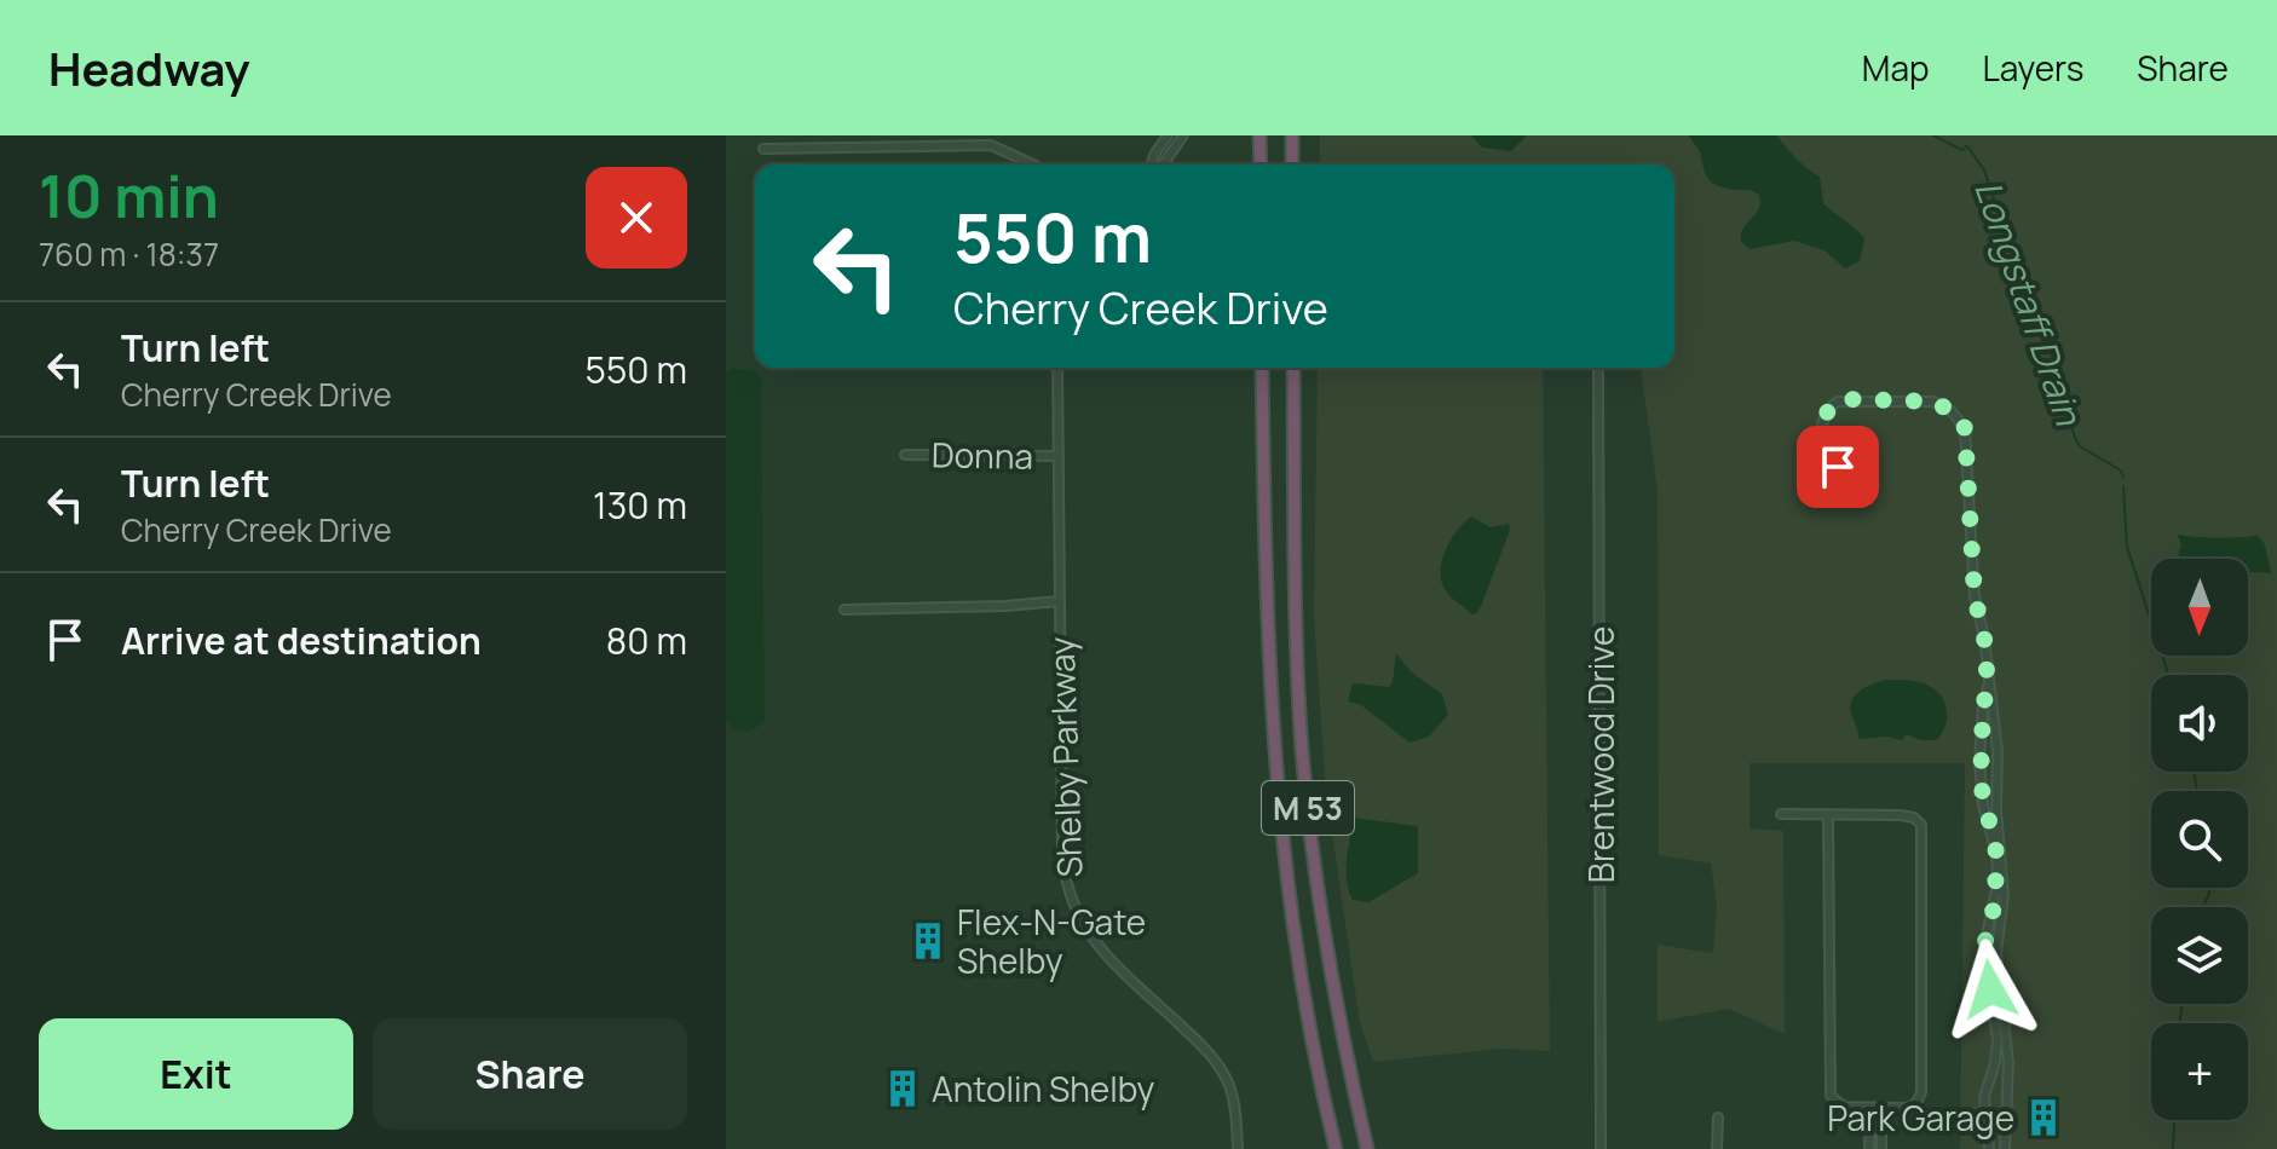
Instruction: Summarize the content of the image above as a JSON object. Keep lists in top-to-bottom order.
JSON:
{
  "streets": {
    "highway": ["M 53"],
    "street": ["Donna", "Brentwood Drive", "Shelby Parkway"]
  },
  "crossings": [
    ["Donna", "Shelby Parkway"]
  ],
  "water": ["Longstaff Drain"],
  "places": {
    "building": ["Flex-N-Gate Shelby", "Antolin Shelby", "Park Garage"]
  },
  "north": "bottom",
  "page": {
    "header": "Headway",
    "nav": ["Map", "Layers", "Share"],
    "heading": ["10 min", "760 m · 18:37"],
    "turn": ["550 m", "Cherry Creek Drive"],
    "list": [
      {
        "name": "Turn left",
        "note": "Cherry Creek Drive",
        "value": "550 m"
      },
      {
        "name": "Turn left",
        "note": "Cherry Creek Drive",
        "value": "130 m"
      },
      {
        "name": "Arrive at destination",
        "value": "80 m"
      }
    ],
    "map_buttons": "+",
    "buttons": ["Exit", "Share"]
  }
}
